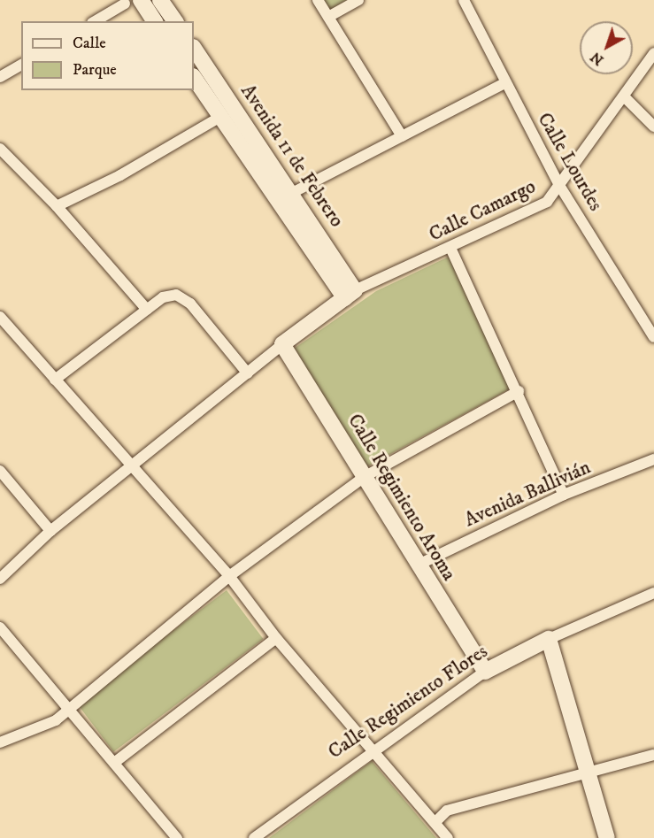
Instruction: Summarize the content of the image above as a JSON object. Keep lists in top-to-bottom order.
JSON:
{
  "streets": {
    "street": [
      "Avenida 11 de Febrero",
      "Calle Lourdes",
      "Calle Camargo",
      "Avenida Ballivián",
      "Calle Regimiento Aroma",
      "Calle Regimiento Flores"
    ]
  },
  "crossings": [
    ["Avenida 11 de Febrero", "Calle Camargo"],
    ["Calle Lourdes", "Calle Camargo"],
    ["Avenida Ballivián", "Calle Regimiento Aroma"],
    ["Calle Regimiento Aroma", "Calle Regimiento Flores"]
  ],
  "legend": ["Calle", "Parque"],
  "north": "bottom left"
}
